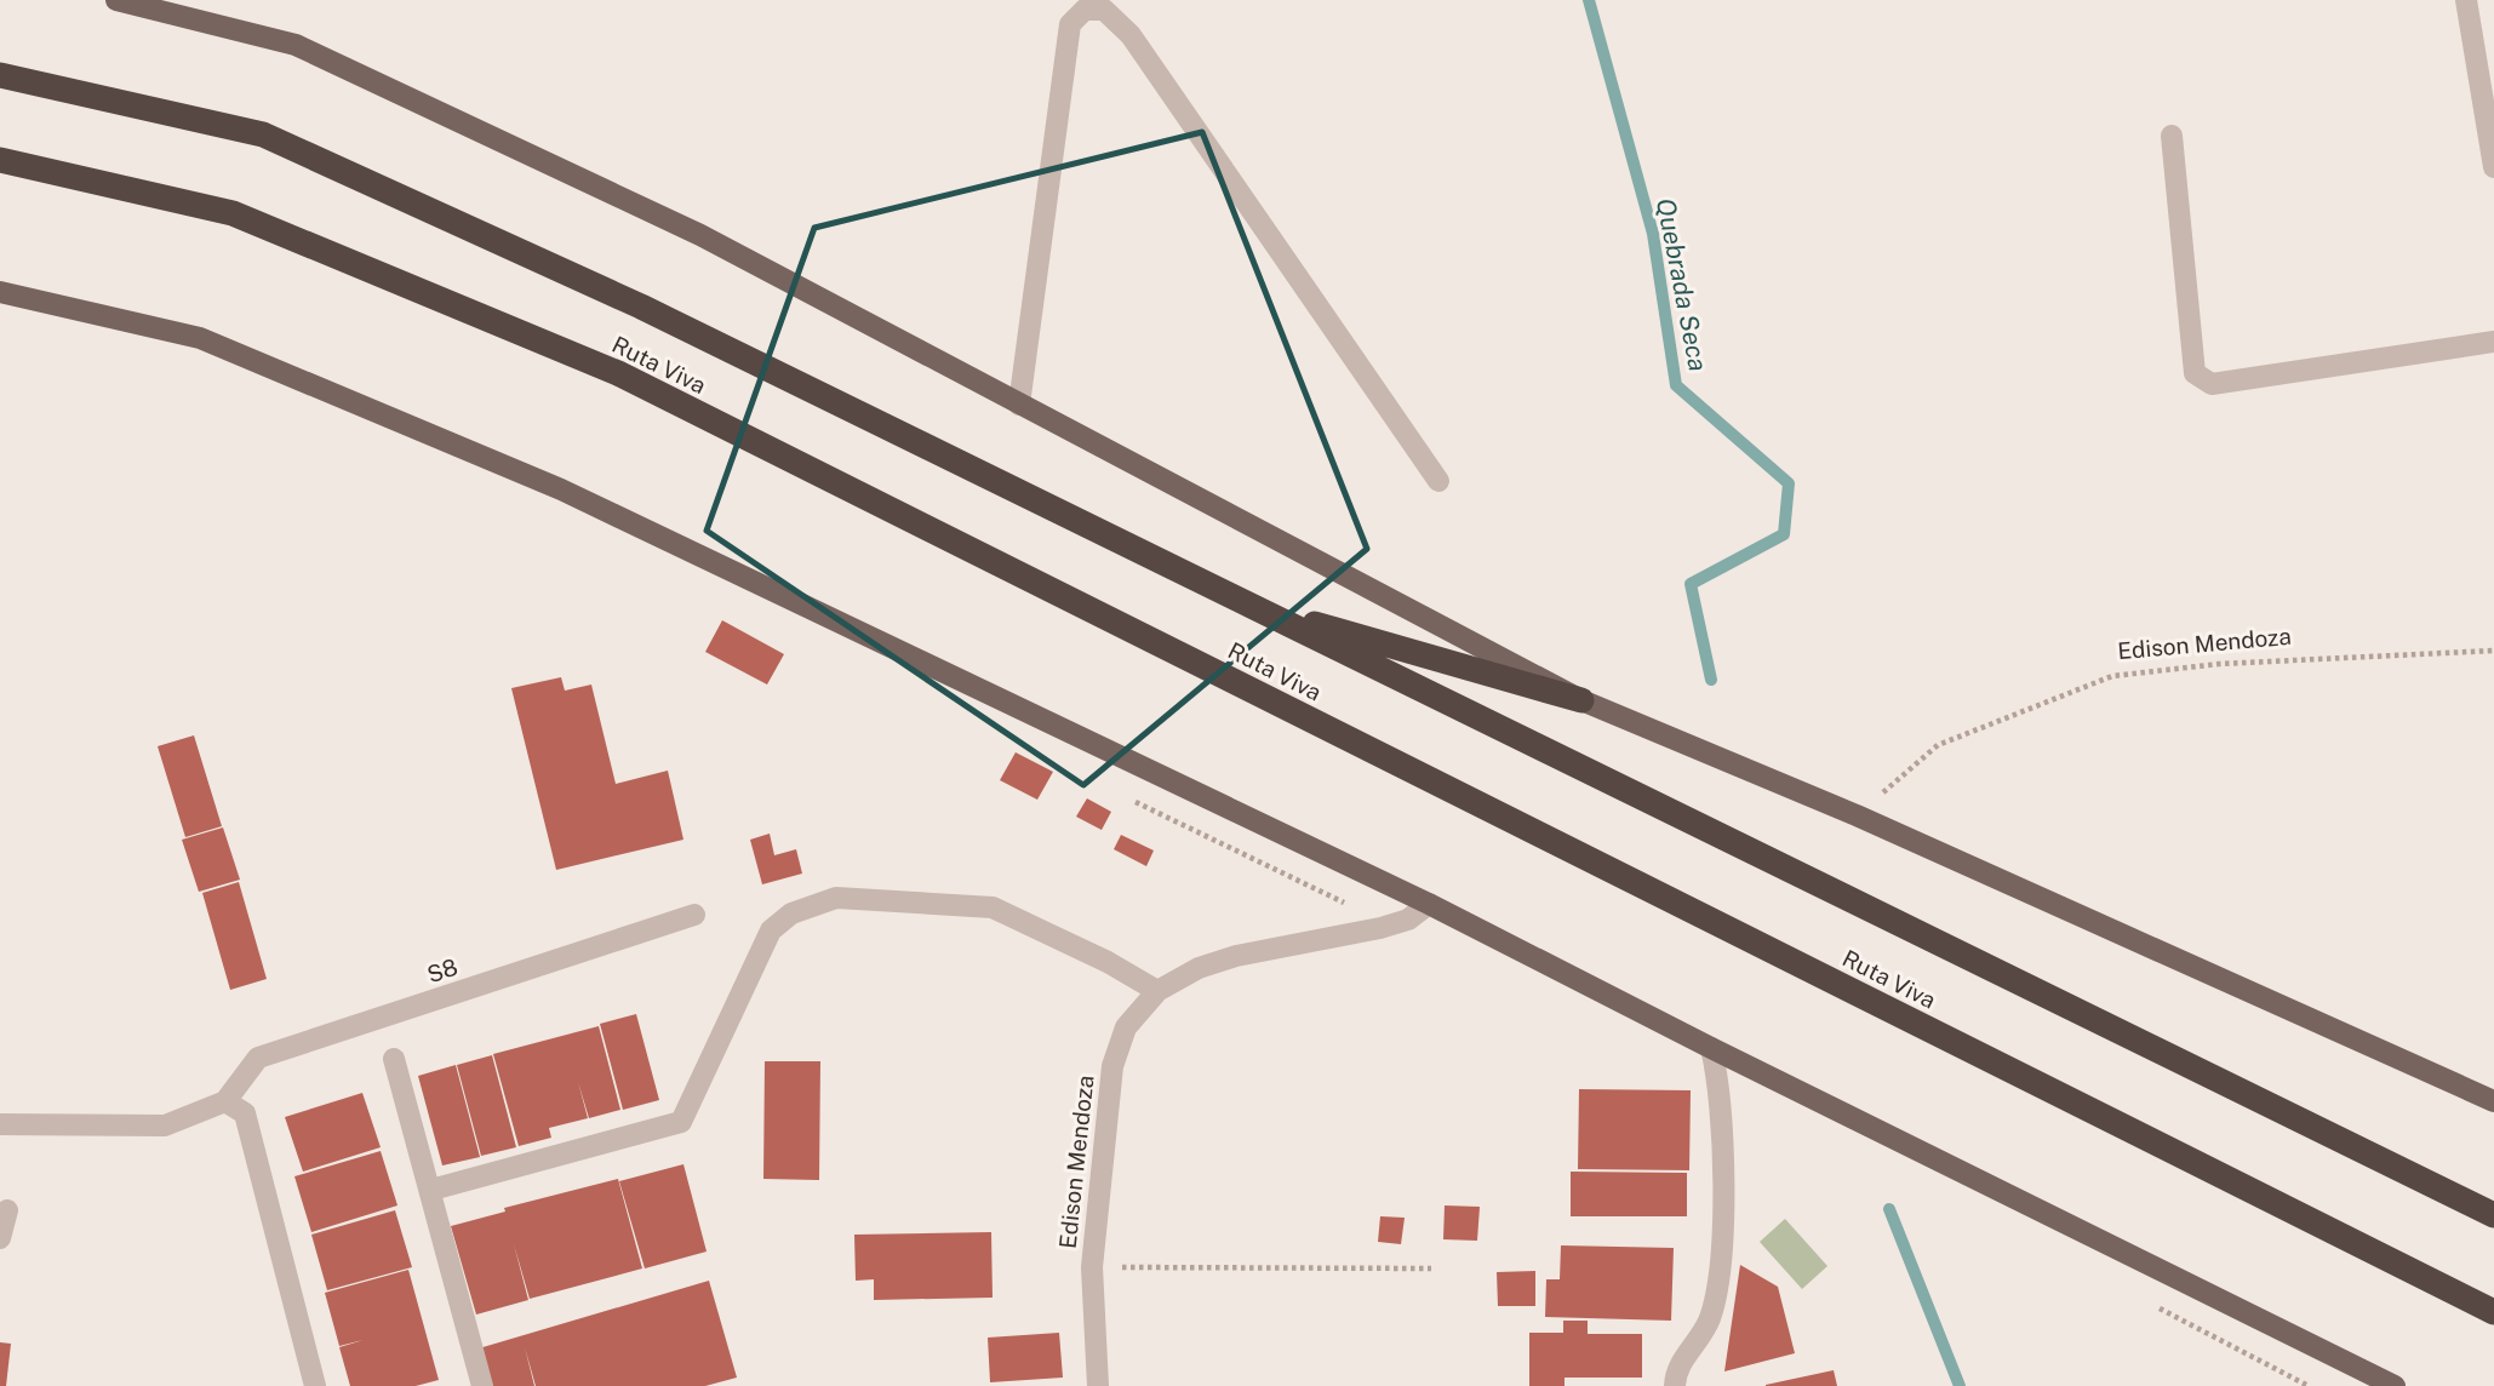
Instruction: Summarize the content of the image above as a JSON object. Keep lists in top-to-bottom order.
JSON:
{
  "streets": {
    "highway": ["Ruta Viva"],
    "street": ["Edison Mendoza", "S8"]
  },
  "water": ["Quebrada Seca"]
}
